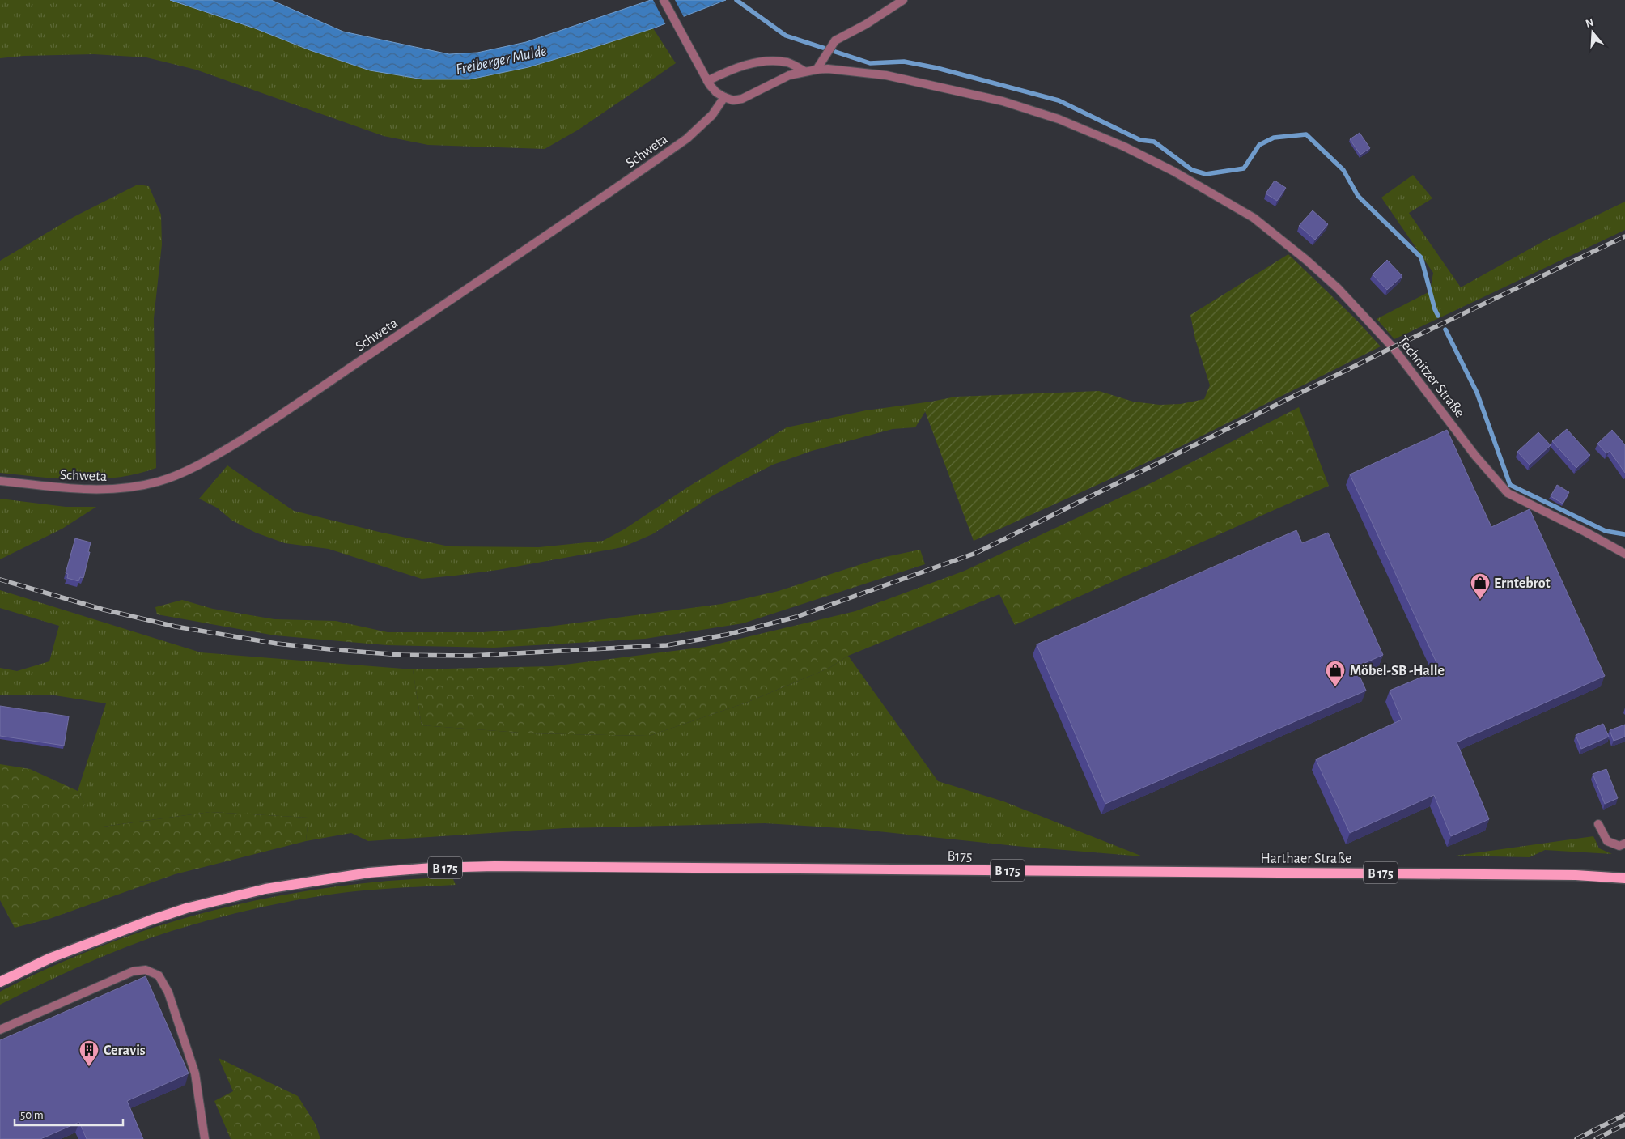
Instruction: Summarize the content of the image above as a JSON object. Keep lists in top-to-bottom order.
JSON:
{
  "streets": {
    "main road": ["B175", "Harthaer Straße", "B 175"],
    "street": ["Schweta", "Technitzer Straße"]
  },
  "crossings": [
    ["Schweta", "Technitzer Straße"],
    ["B175", "Harthaer Straße"]
  ],
  "water": ["Freiberger Mulde"],
  "places": {
    "shop": ["Erntebrot", "Möbel-SB -Halle"],
    "building": ["Ceravis"]
  },
  "scale_bar": "50 m",
  "north": "top"
}
